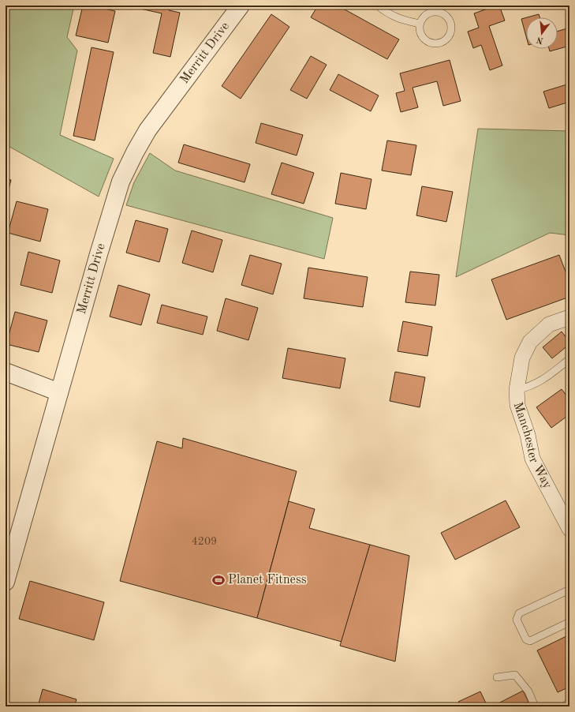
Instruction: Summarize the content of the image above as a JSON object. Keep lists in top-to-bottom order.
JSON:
{
  "streets": {
    "street": ["Merritt Drive", "Manchester Way"]
  },
  "places": {
    "sports": ["Planet Fitness"]
  },
  "house_numbers": ["4209"],
  "north": "bottom"
}
